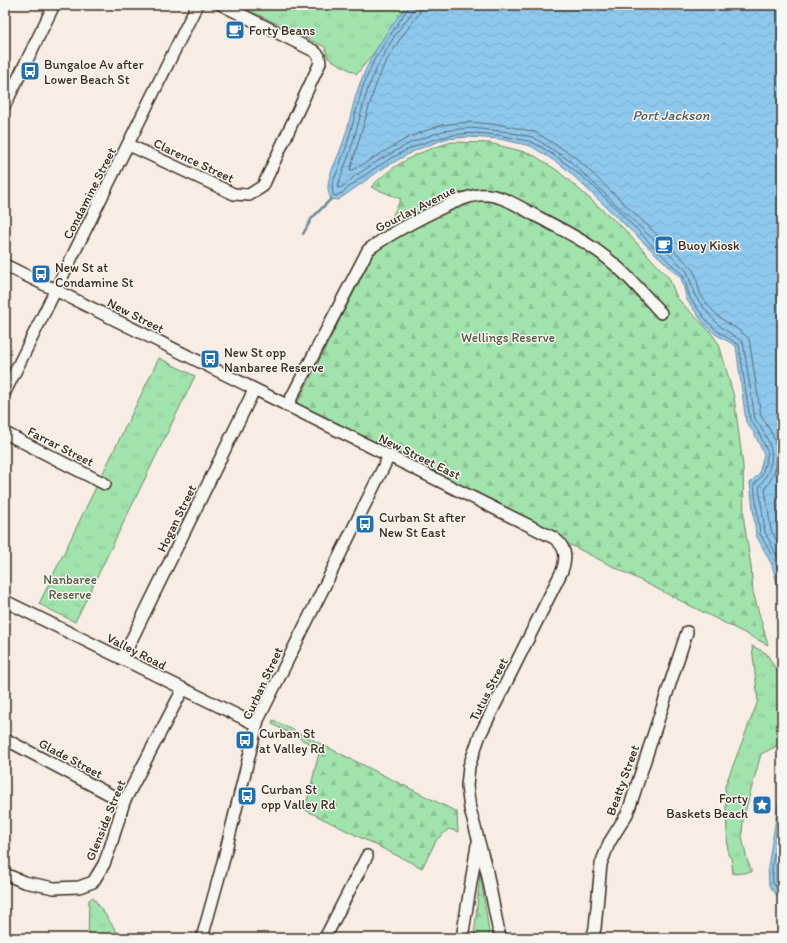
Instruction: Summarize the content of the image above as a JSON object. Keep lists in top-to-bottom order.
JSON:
{
  "streets": {
    "street": [
      "Clarence Street",
      "Condamine Street",
      "Gourlay Avenue",
      "New Street",
      "Farrar Street",
      "New Street East",
      "Hogan Street",
      "Valley Road",
      "Curban Street",
      "Tutus Street",
      "Glade Street",
      "Beatty Street",
      "Glenside Street"
    ]
  },
  "crossings": [
    ["Clarence Street", "Condamine Street"],
    ["Condamine Street", "New Street"],
    ["Gourlay Avenue", "New Street East"],
    ["New Street", "New Street East"],
    ["New Street", "Hogan Street"],
    ["New Street East", "Hogan Street"],
    ["New Street East", "Curban Street"],
    ["New Street East", "Tutus Street"],
    ["Hogan Street", "Valley Road"],
    ["Valley Road", "Curban Street"],
    ["Valley Road", "Glenside Street"],
    ["Glade Street", "Glenside Street"]
  ],
  "water": ["Port Jackson"],
  "parks": ["Wellings Reserve", "Nanbaree Reserve"],
  "places": {
    "cafe": ["Forty Beans", "Buoy Kiosk"],
    "bus stop": [
      "Bungaloe Av after Lower Beach St",
      "New St at Condamine St",
      "New St opp Nanbaree Reserve",
      "Curban St after New St East",
      "Curban St at Valley Rd",
      "Curban St opp Valley Rd"
    ],
    "place": ["Forty Baskets Beach"]
  }
}
